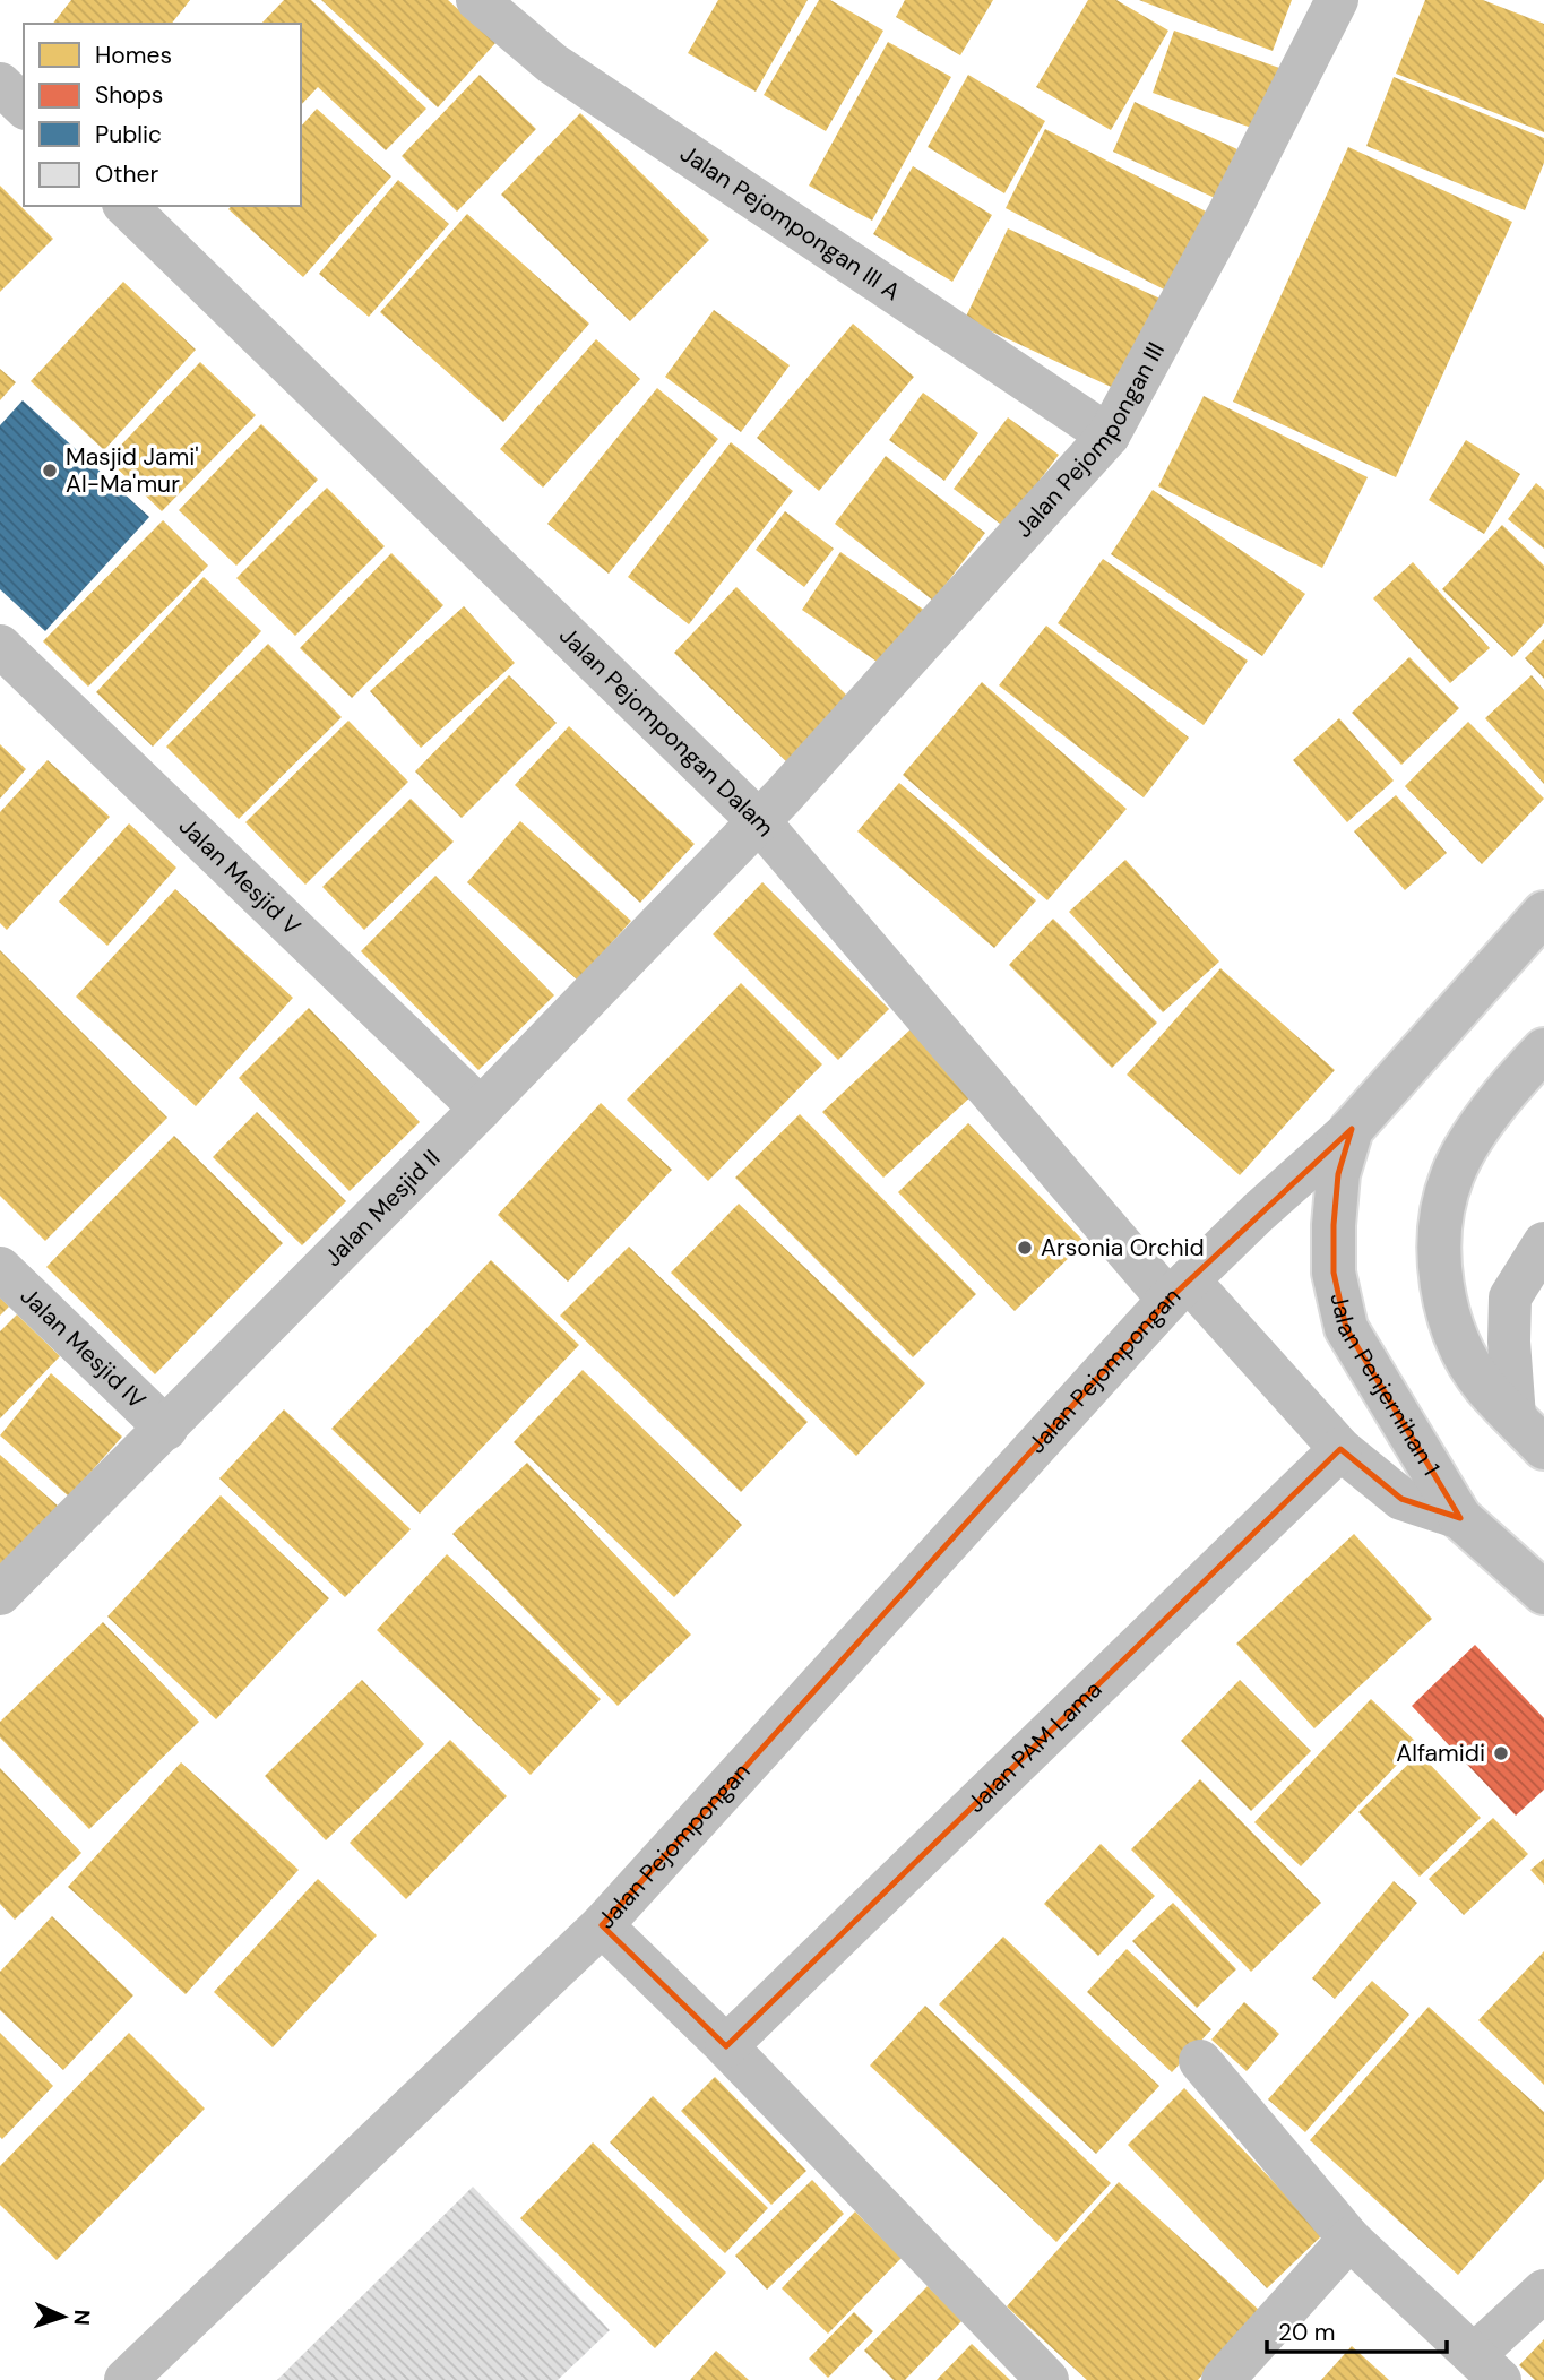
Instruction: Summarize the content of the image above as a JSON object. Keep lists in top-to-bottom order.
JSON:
{
  "streets": {
    "street": [
      "Jalan Pejompongan III A",
      "Jalan Pejompongan III",
      "Jalan Pejompongan Dalam",
      "Jalan Mesjid V",
      "Jalan Mesjid II",
      "Jalan Mesjid IV",
      "Jalan Pejompongan",
      "Jalan Penjernihan 1",
      "Jalan PAM Lama"
    ]
  },
  "crossings": [
    ["Jalan Pejompongan III A", "Jalan Pejompongan III"],
    ["Jalan Pejompongan III", "Jalan Pejompongan Dalam"],
    ["Jalan Pejompongan III", "Jalan Mesjid II"],
    ["Jalan Pejompongan Dalam", "Jalan Mesjid II"],
    ["Jalan Pejompongan Dalam", "Jalan Pejompongan"],
    ["Jalan Mesjid V", "Jalan Mesjid II"],
    ["Jalan Mesjid II", "Jalan Mesjid IV"],
    ["Jalan Pejompongan", "Jalan Penjernihan 1"],
    ["Jalan Pejompongan", "Jalan PAM Lama"]
  ],
  "places": ["Masjid Jami' Al-Ma'mur", "Arsonia Orchid", "Alfamidi"],
  "legend": [
    "Homes",
    "Shops",
    "Public",
    "Other"
  ],
  "scale_bar": "20 m",
  "north": "right"
}
